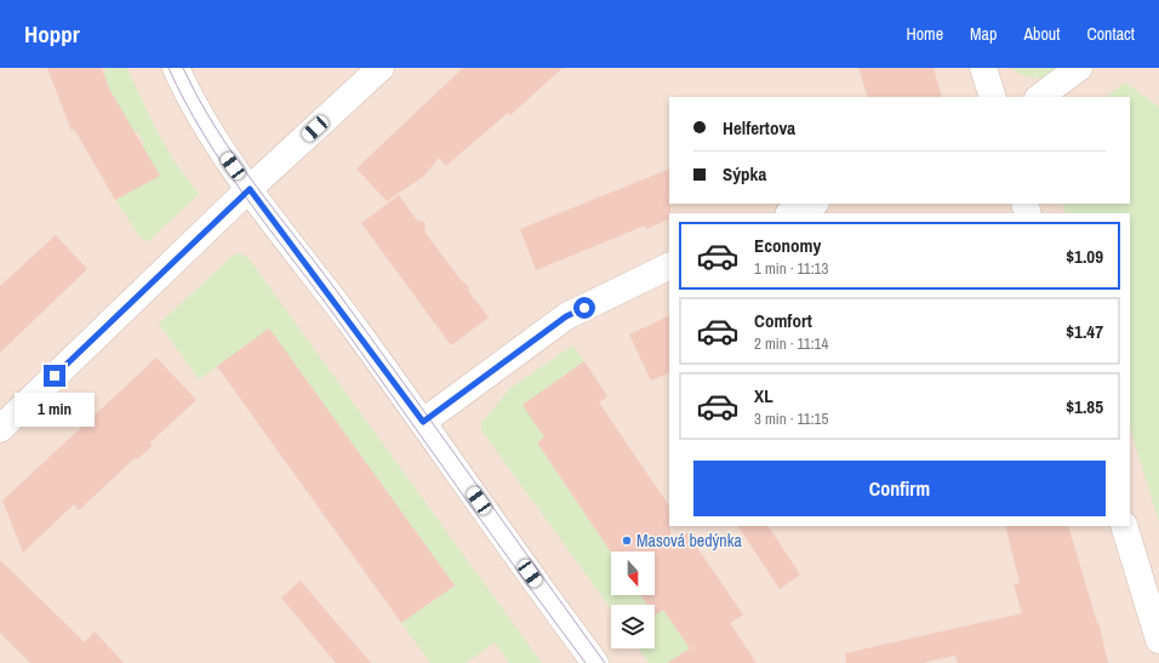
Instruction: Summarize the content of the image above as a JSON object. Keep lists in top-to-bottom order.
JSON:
{
  "places": ["Masová bedýnka"],
  "north": "bottom",
  "page": {
    "header": "Hoppr",
    "nav": [
      "Home",
      "Map",
      "About",
      "Contact"
    ],
    "banner": ["Helfertova", "Sýpka"],
    "list": [
      {
        "name": "Economy",
        "note": "1 min · 11:13",
        "value": "$1.09"
      },
      {
        "name": "Comfort",
        "note": "2 min · 11:14",
        "value": "$1.47"
      },
      {
        "name": "XL",
        "note": "3 min · 11:15",
        "value": "$1.85"
      }
    ],
    "bubble": "1 min",
    "buttons": "Confirm"
  }
}
